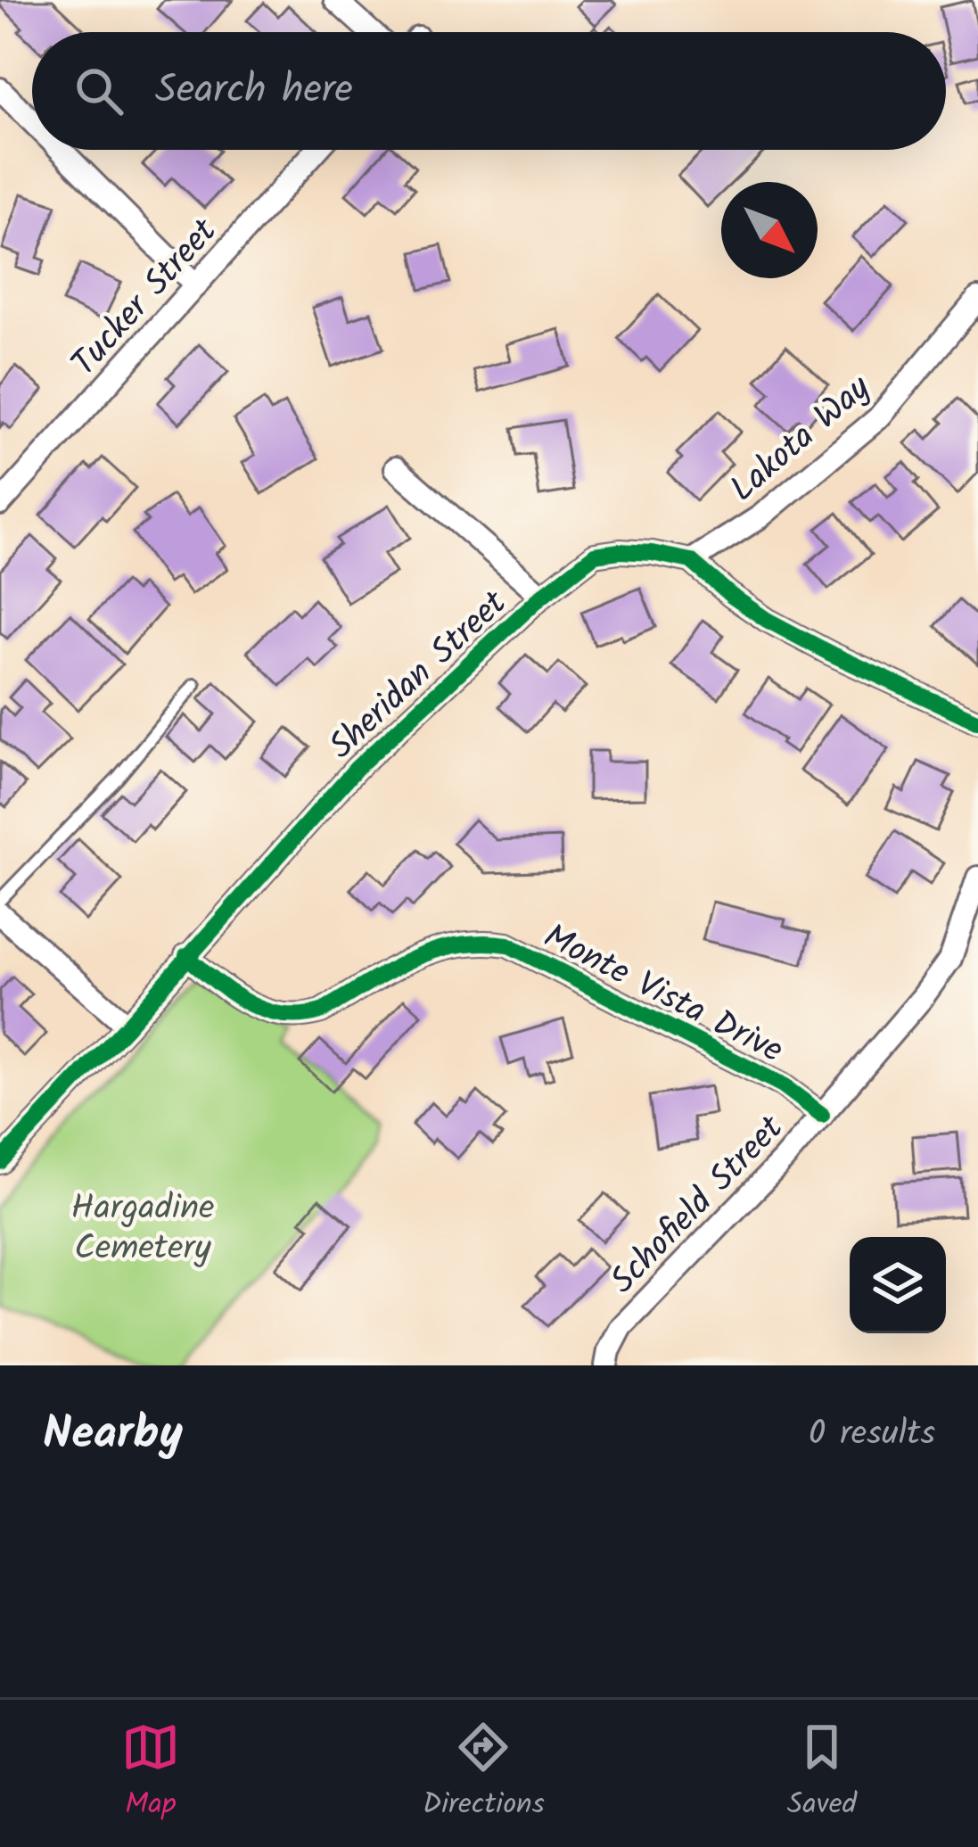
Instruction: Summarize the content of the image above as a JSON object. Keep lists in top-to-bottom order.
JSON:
{
  "streets": {
    "street": [
      "Tucker Street",
      "Lakota Way",
      "Sheridan Street",
      "Monte Vista Drive",
      "Schofield Street"
    ]
  },
  "crossings": [
    ["Lakota Way", "Sheridan Street"],
    ["Sheridan Street", "Monte Vista Drive"],
    ["Monte Vista Drive", "Schofield Street"]
  ],
  "parks": ["Hargadine Cemetery"],
  "north": "bottom right",
  "page": {
    "search": "Search here",
    "heading": ["Nearby", "0 results"],
    "nav": ["Map", "Directions", "Saved"]
  }
}
